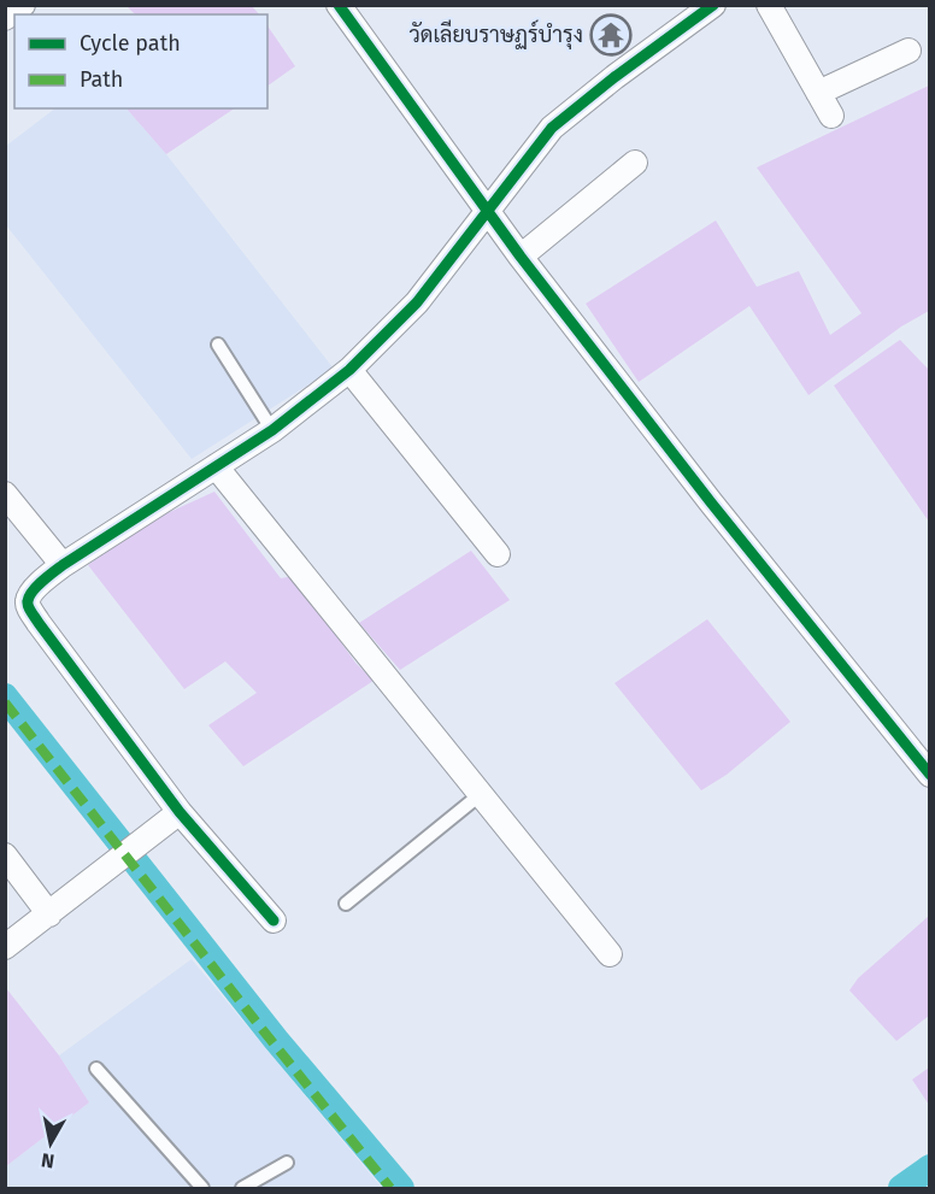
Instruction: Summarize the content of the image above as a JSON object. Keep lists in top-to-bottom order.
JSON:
{
  "places": {
    "temple": ["วัดเลียบราษฏร์บำรุง"]
  },
  "legend": ["Cycle path", "Path"],
  "north": "bottom"
}
